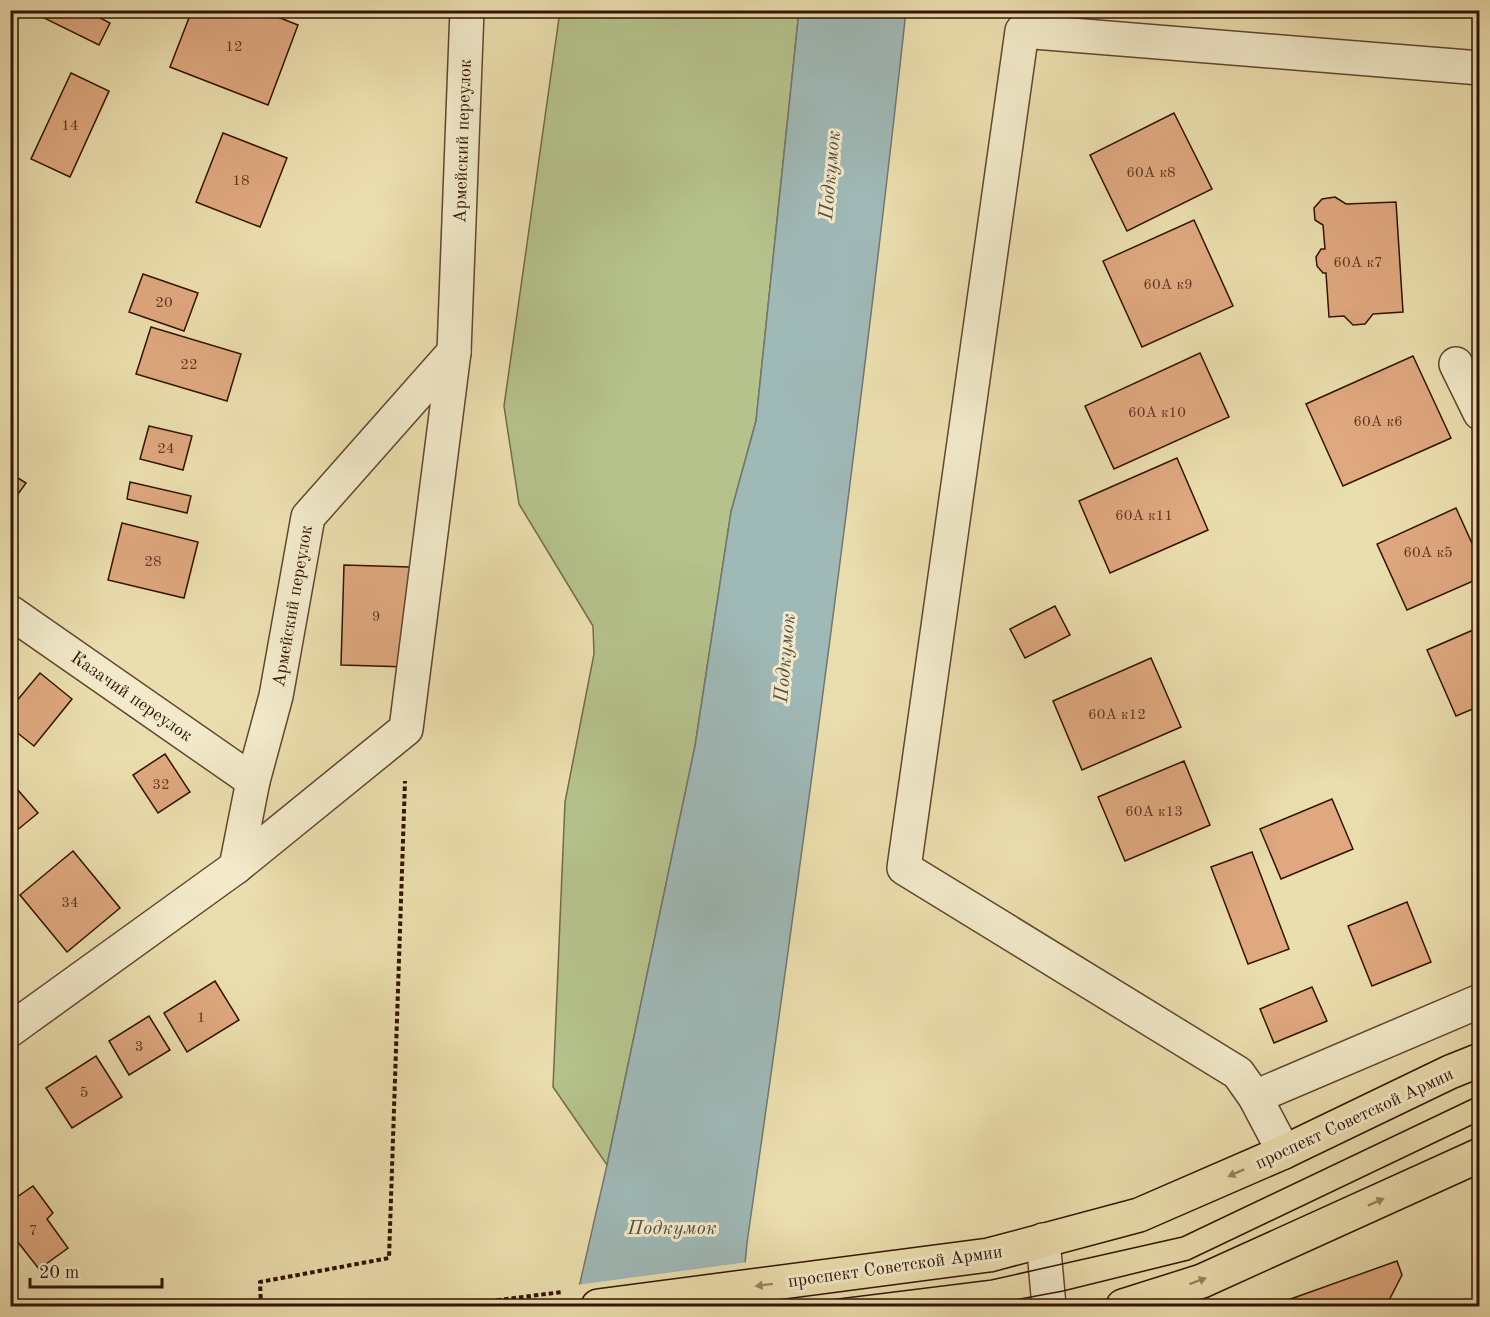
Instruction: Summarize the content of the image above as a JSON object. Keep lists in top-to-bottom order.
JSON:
{
  "streets": {
    "main road": ["проспект Советской Армии"],
    "street": ["Армейский переулок", "Казачий переулок"]
  },
  "crossings": [
    ["Армейский переулок", "Казачий переулок"]
  ],
  "one_way": ["проспект Советской Армии"],
  "water": ["Подкумок"],
  "house_numbers": [
    "12",
    "14",
    "60А к8",
    "18",
    "60А к7",
    "60А к9",
    "20",
    "22",
    "60А к10",
    "60А к6",
    "24",
    "60А к11",
    "60А к5",
    "28",
    "9",
    "60А к12",
    "32",
    "60А к13",
    "34",
    "1",
    "3",
    "5",
    "7"
  ],
  "scale_bar": "20 m"
}
